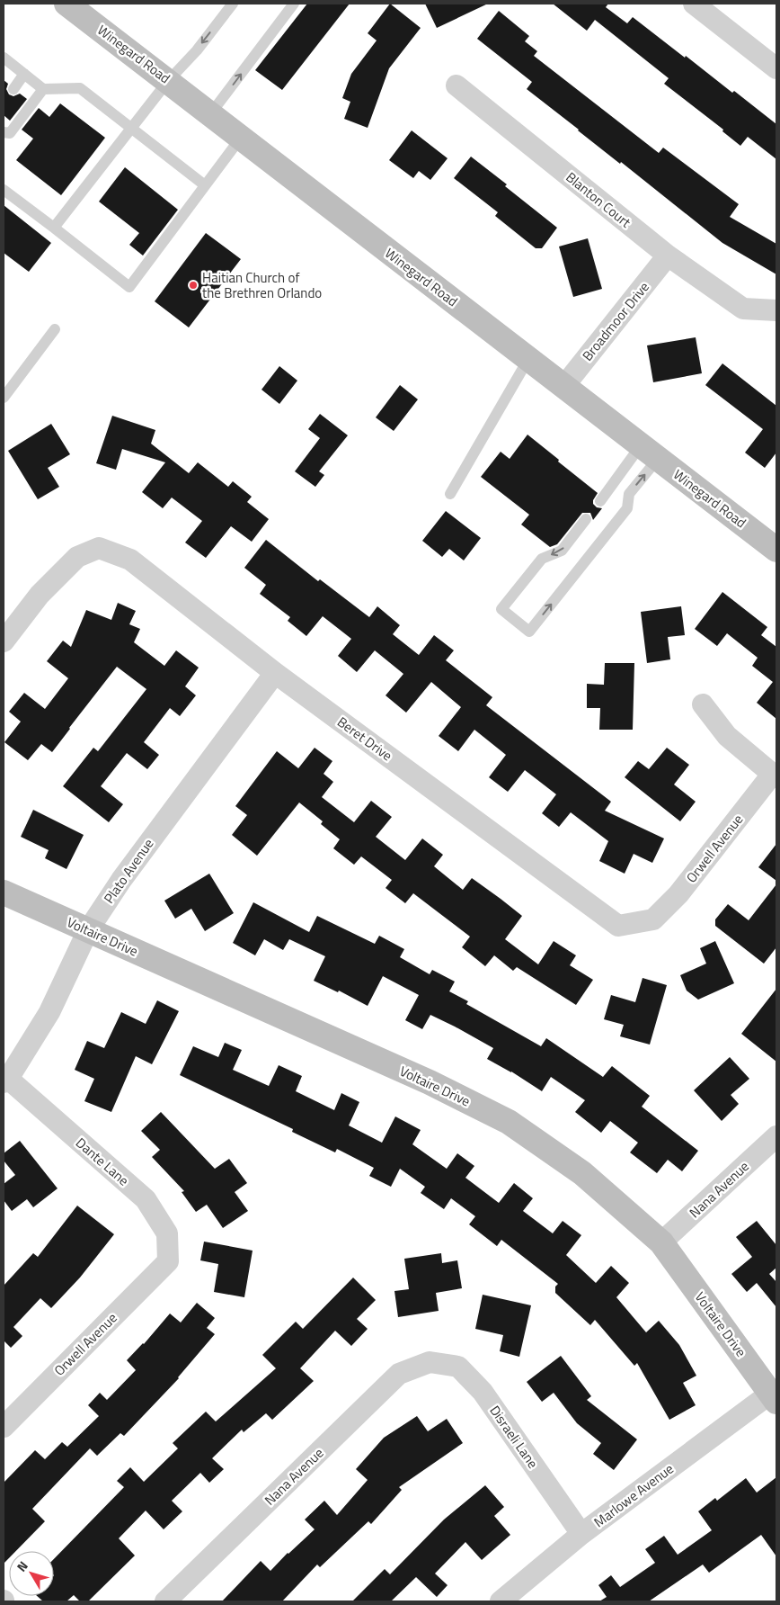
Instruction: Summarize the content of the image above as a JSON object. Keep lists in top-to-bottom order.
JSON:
{
  "streets": {
    "street": [
      "Winegard Road",
      "Blanton Court",
      "Broadmoor Drive",
      "Beret Drive",
      "Orwell Avenue",
      "Plato Avenue",
      "Voltaire Drive",
      "Dante Lane",
      "Nana Avenue",
      "Disraeli Lane",
      "Marlowe Avenue"
    ]
  },
  "crossings": [
    ["Winegard Road", "Broadmoor Drive"],
    ["Blanton Court", "Broadmoor Drive"],
    ["Beret Drive", "Orwell Avenue"],
    ["Beret Drive", "Plato Avenue"],
    ["Orwell Avenue", "Dante Lane"],
    ["Plato Avenue", "Voltaire Drive"],
    ["Plato Avenue", "Dante Lane"],
    ["Voltaire Drive", "Nana Avenue"],
    ["Voltaire Drive", "Marlowe Avenue"],
    ["Nana Avenue", "Disraeli Lane"],
    ["Disraeli Lane", "Marlowe Avenue"]
  ],
  "places": ["Haitian Church of the Brethren Orlando"],
  "north": "top left"
}
